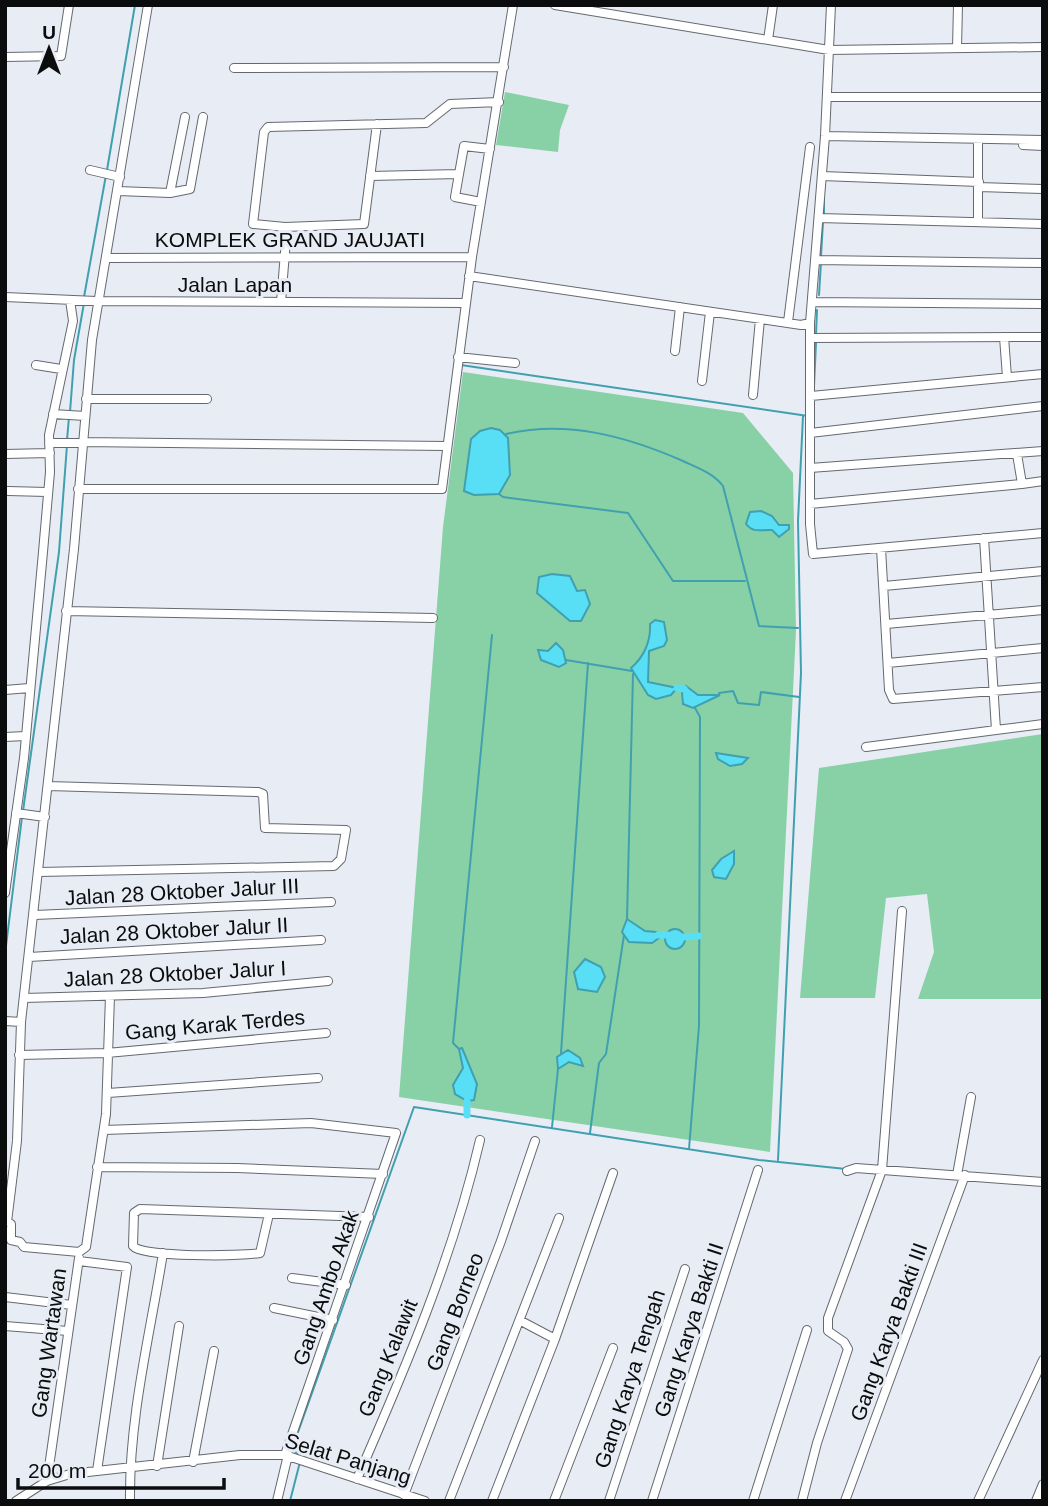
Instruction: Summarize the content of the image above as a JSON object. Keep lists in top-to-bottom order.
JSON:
{
  "streets": {
    "street": [
      "KOMPLEK GRAND JAUJATI",
      "Jalan Lapan",
      "Jalan 28 Oktober Jalur III",
      "Jalan 28 Oktober Jalur II",
      "Jalan 28 Oktober Jalur I",
      "Gang Karak Terdes",
      "Gang Ambo Akak",
      "Gang Borneo",
      "Gang Karya Bakti II",
      "Gang Karya Bakti III",
      "Gang Wartawan",
      "Gang Kalawit",
      "Gang Karya Tengah",
      "Selat Panjang"
    ]
  },
  "crossings": [
    ["Jalan 28 Oktober Jalur I", "Gang Wartawan"],
    ["Gang Karak Terdes", "Gang Wartawan"],
    ["Gang Ambo Akak", "Gang Wartawan"],
    ["Gang Ambo Akak", "Selat Panjang"],
    ["Gang Borneo", "Selat Panjang"],
    ["Gang Wartawan", "Selat Panjang"],
    ["Gang Kalawit", "Selat Panjang"]
  ],
  "scale_bar": "200 m",
  "north": "top"
}
